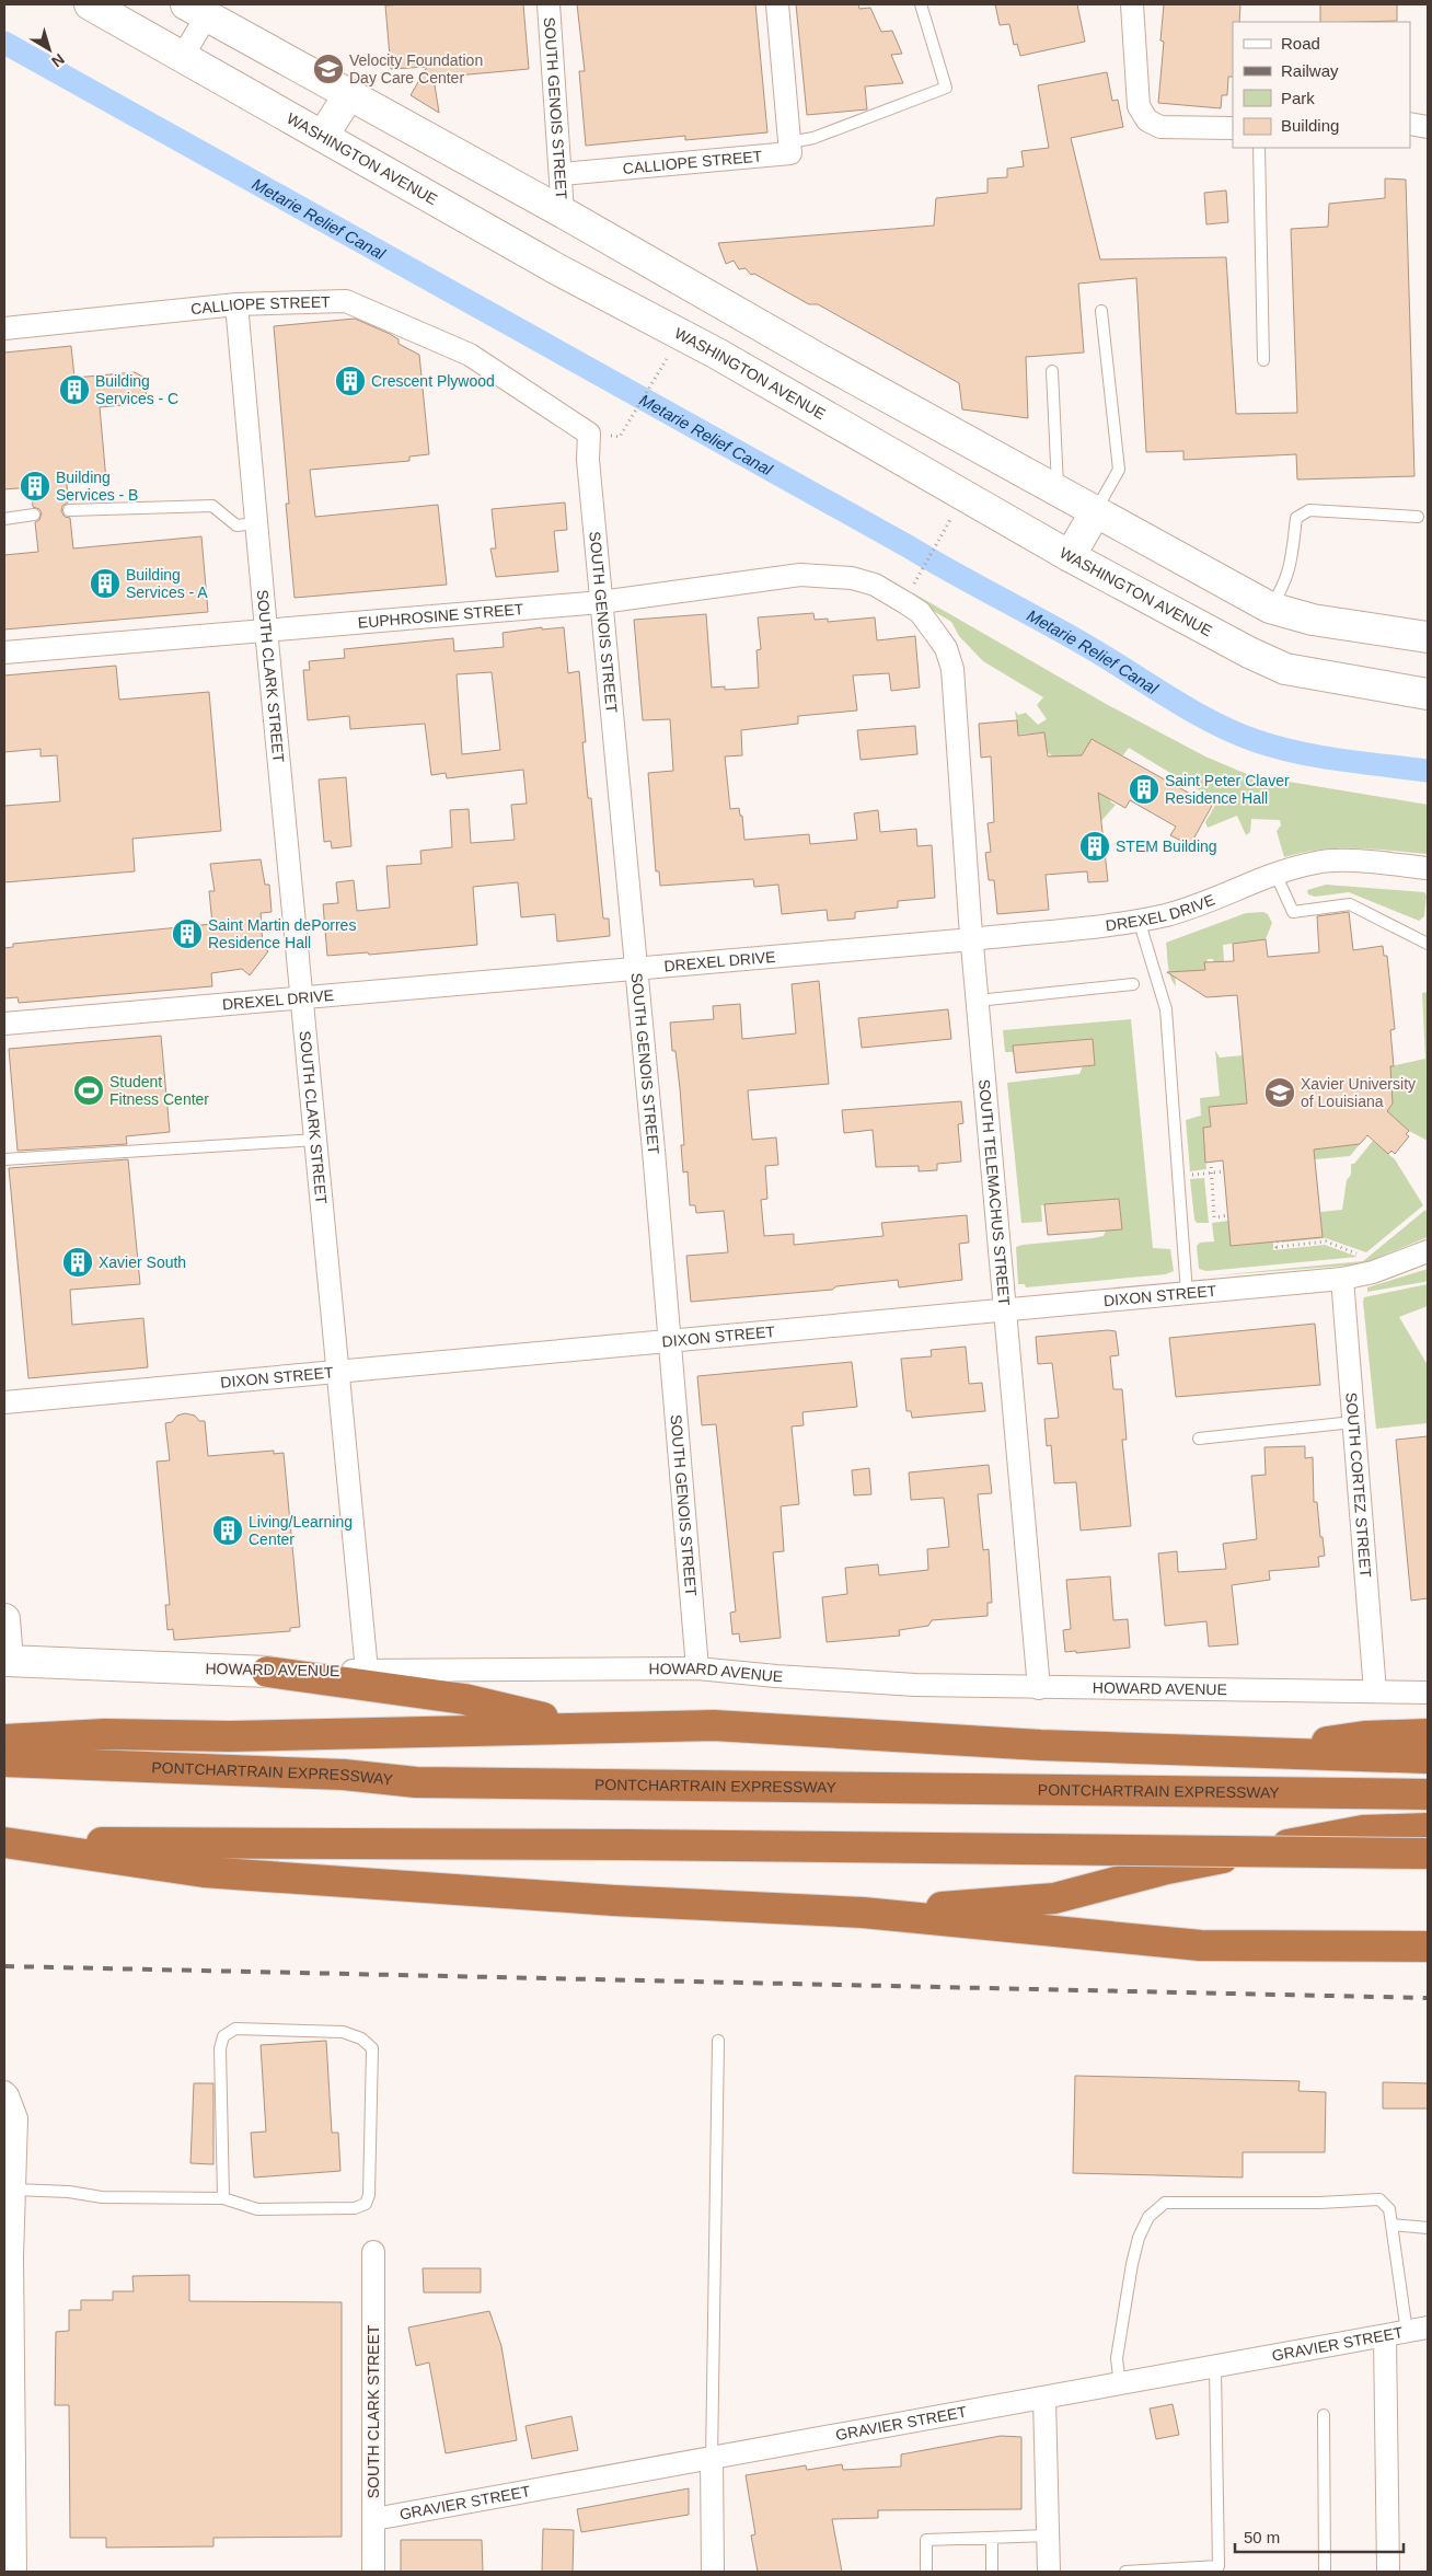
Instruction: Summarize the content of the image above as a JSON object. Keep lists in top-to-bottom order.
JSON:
{
  "streets": {
    "highway": ["PONTCHARTRAIN EXPRESSWAY"],
    "street": [
      "SOUTH GENOIS STREET",
      "WASHINGTON AVENUE",
      "CALLIOPE STREET",
      "EUPHROSINE STREET",
      "SOUTH CLARK STREET",
      "DREXEL DRIVE",
      "SOUTH TELEMACHUS STREET",
      "DIXON STREET",
      "SOUTH CORTEZ STREET",
      "HOWARD AVENUE",
      "GRAVIER STREET"
    ]
  },
  "crossings": [
    ["SOUTH GENOIS STREET", "CALLIOPE STREET"],
    ["SOUTH GENOIS STREET", "EUPHROSINE STREET"],
    ["SOUTH GENOIS STREET", "DREXEL DRIVE"],
    ["SOUTH GENOIS STREET", "DIXON STREET"],
    ["SOUTH GENOIS STREET", "HOWARD AVENUE"],
    ["CALLIOPE STREET", "SOUTH CLARK STREET"],
    ["EUPHROSINE STREET", "SOUTH CLARK STREET"],
    ["EUPHROSINE STREET", "SOUTH TELEMACHUS STREET"],
    ["SOUTH CLARK STREET", "DREXEL DRIVE"],
    ["SOUTH CLARK STREET", "DIXON STREET"],
    ["SOUTH CLARK STREET", "HOWARD AVENUE"],
    ["SOUTH CLARK STREET", "GRAVIER STREET"],
    ["DREXEL DRIVE", "SOUTH TELEMACHUS STREET"],
    ["SOUTH TELEMACHUS STREET", "DIXON STREET"],
    ["SOUTH TELEMACHUS STREET", "HOWARD AVENUE"],
    ["DIXON STREET", "SOUTH CORTEZ STREET"],
    ["SOUTH CORTEZ STREET", "HOWARD AVENUE"]
  ],
  "water": ["Metarie Relief Canal"],
  "places": {
    "school or university": ["Velocity Foundation Day Care Center", "Xavier University of Louisiana"],
    "building": [
      "Crescent Plywood",
      "Building Services - C",
      "Building Services - B",
      "Building Services - A",
      "Saint Peter Claver Residence Hall",
      "STEM Building",
      "Saint Martin dePorres Residence Hall",
      "Xavier South",
      "Living/Learning Center"
    ],
    "sports": ["Student Fitness Center"]
  },
  "legend": [
    "Road",
    "Railway",
    "Park",
    "Building"
  ],
  "scale_bar": "50 m",
  "north": "bottom right"
}
